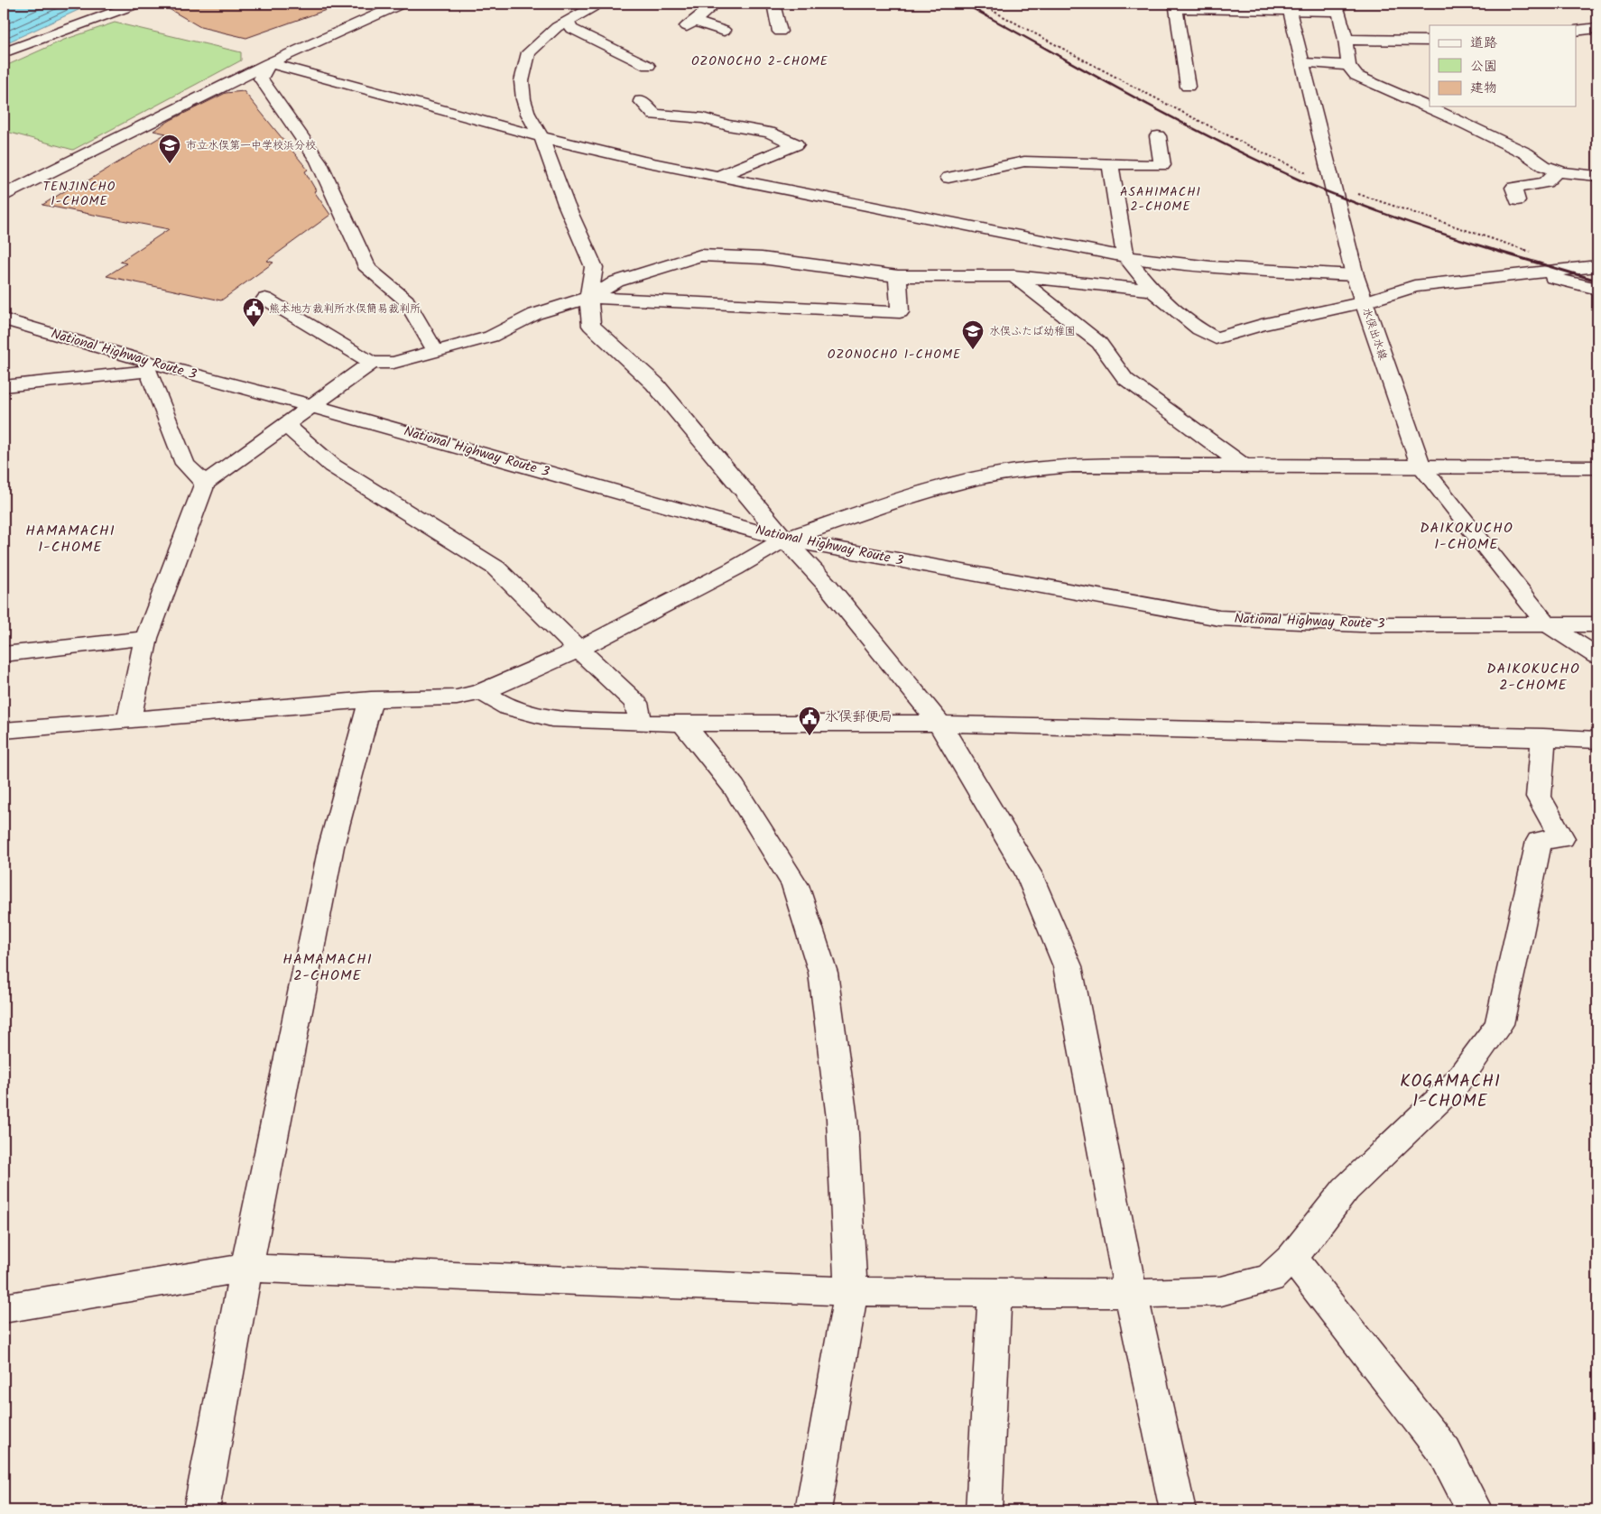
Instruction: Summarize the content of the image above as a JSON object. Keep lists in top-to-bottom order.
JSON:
{
  "streets": {
    "main road": ["水俣出水線", "National Highway Route 3"]
  },
  "crossings": [
    ["水俣出水線", "National Highway Route 3"]
  ],
  "districts": [
    "OZONOCHO 2-CHOME",
    "TENJINCHO 1-CHOME",
    "ASAHIMACHI 2-CHOME",
    "OZONOCHO 1-CHOME",
    "DAIKOKUCHO 1-CHOME",
    "HAMAMACHI 1-CHOME",
    "DAIKOKUCHO 2-CHOME",
    "HAMAMACHI 2-CHOME",
    "KOGAMACHI 1-CHOME"
  ],
  "places": {
    "school or university": ["市立水俣第一中学校浜分校", "水俣ふたば幼稚園"],
    "public building": ["熊本地方裁判所水俣簡易裁判所", "水俣郵便局"]
  },
  "legend": ["道路", "公園", "建物"]
}
